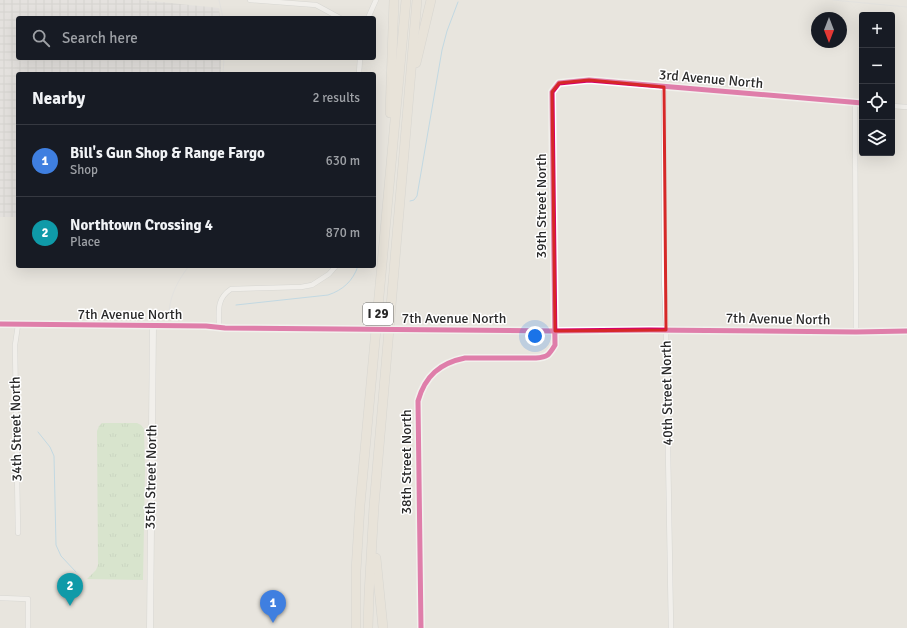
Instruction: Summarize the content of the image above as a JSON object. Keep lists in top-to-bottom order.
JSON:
{
  "streets": {
    "highway": ["I 29"],
    "street": [
      "3rd Avenue North",
      "39th Street North",
      "7th Avenue North",
      "40th Street North",
      "34th Street North",
      "38th Street North",
      "35th Street North"
    ]
  },
  "crossings": [
    ["3rd Avenue North", "39th Street North"],
    ["3rd Avenue North", "40th Street North"],
    ["39th Street North", "7th Avenue North"],
    ["39th Street North", "38th Street North"],
    ["7th Avenue North", "40th Street North"],
    ["7th Avenue North", "34th Street North"],
    ["7th Avenue North", "38th Street North"],
    ["7th Avenue North", "35th Street North"]
  ],
  "north": "bottom",
  "page": {
    "map_buttons": ["+", "−"],
    "search": "Search here",
    "heading": ["Nearby", "2 results"],
    "list": [
      {
        "mark": "1",
        "name": "Bill's Gun Shop & Range Fargo",
        "note": "Shop",
        "value": "630 m"
      },
      {
        "mark": "2",
        "name": "Northtown Crossing 4",
        "note": "Place",
        "value": "870 m"
      }
    ],
    "pins": ["2", "1"]
  }
}
